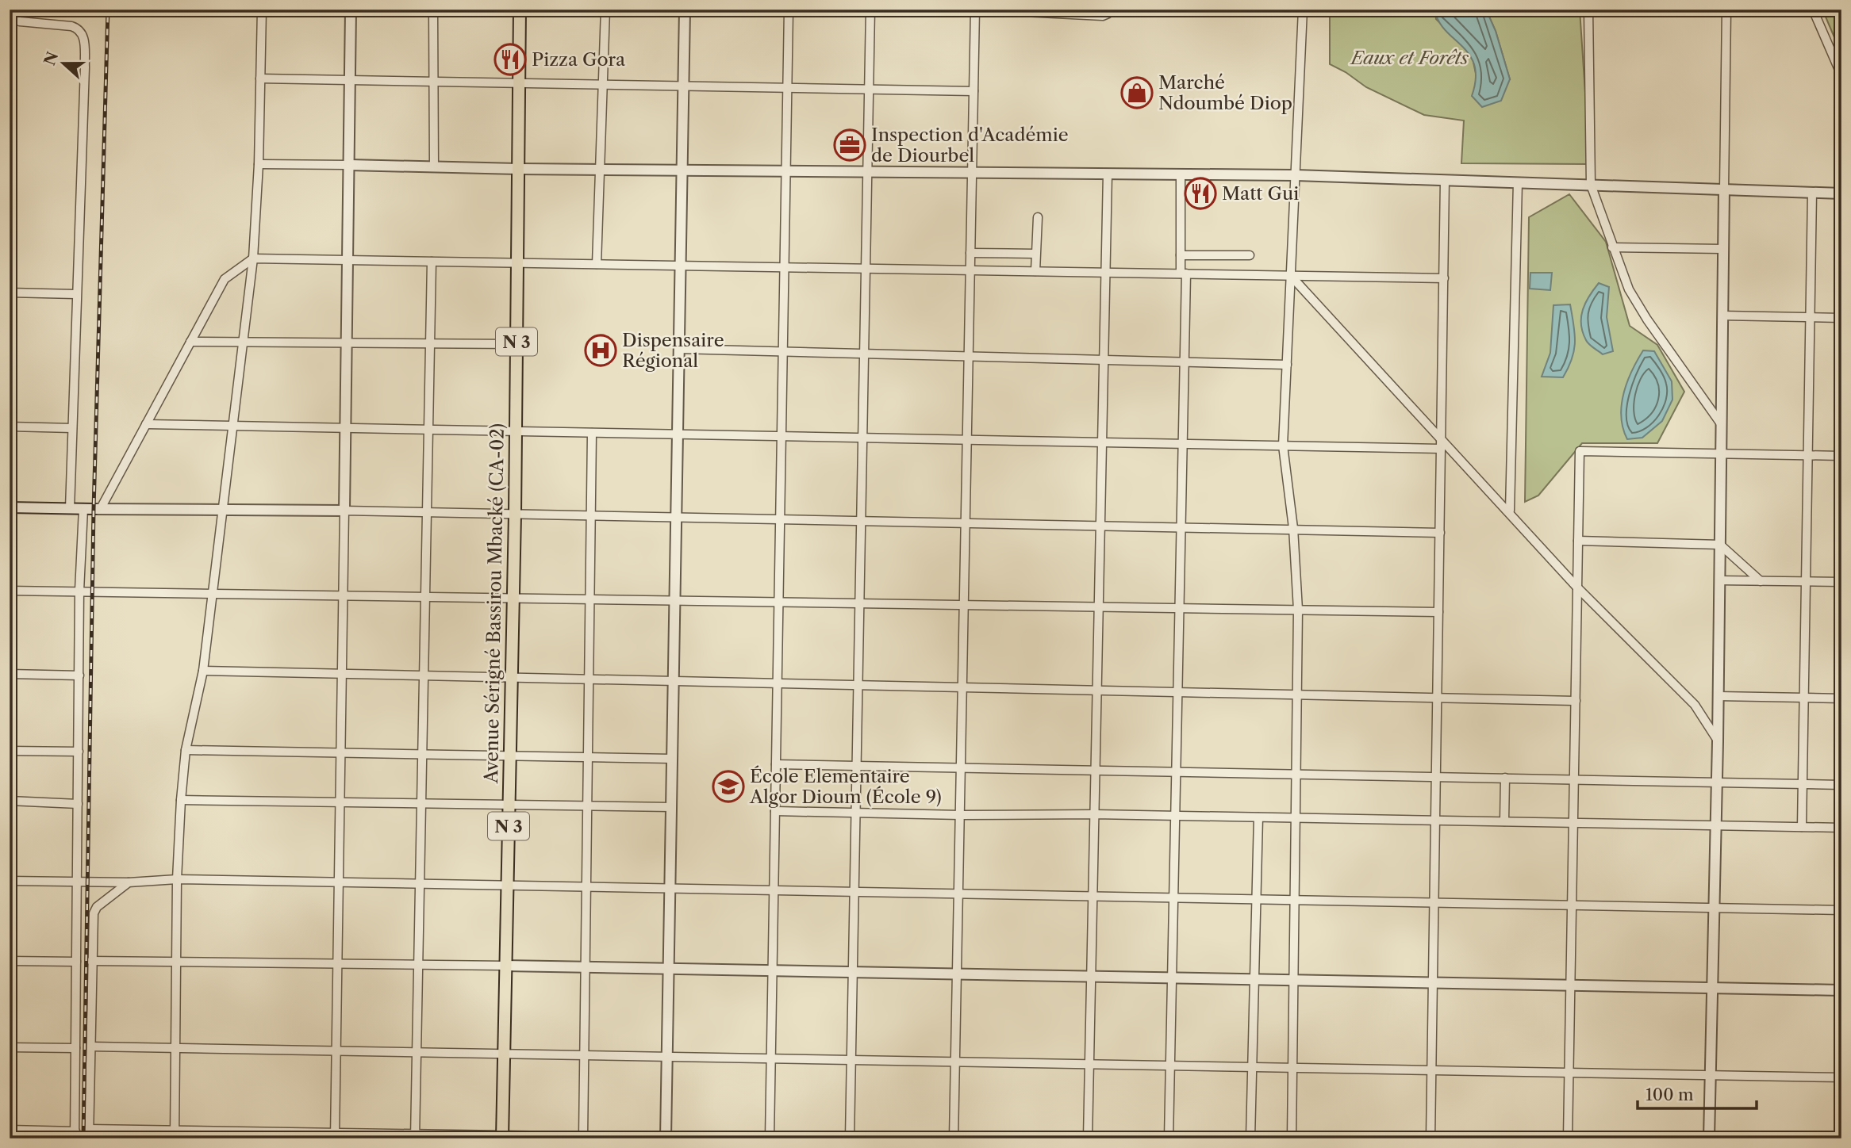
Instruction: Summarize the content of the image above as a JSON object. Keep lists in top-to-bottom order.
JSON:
{
  "streets": {
    "main road": ["N 3", "Avenue Sérigné Bassirou Mbacké (CA-02)"]
  },
  "crossings": [
    ["N 3", "Avenue Sérigné Bassirou Mbacké (CA-02)"]
  ],
  "parks": ["Eaux et Forêts"],
  "places": {
    "restaurant": ["Pizza Gora", "Matt Gui"],
    "shop": ["Marché Ndoumbé Diop"],
    "office": ["Inspection d'Académie de Diourbel"],
    "hospital": ["Dispensaire Régional"],
    "school or university": ["École Elementaire Algor Dioum (École 9)"]
  },
  "scale_bar": "100 m",
  "north": "left"
}
